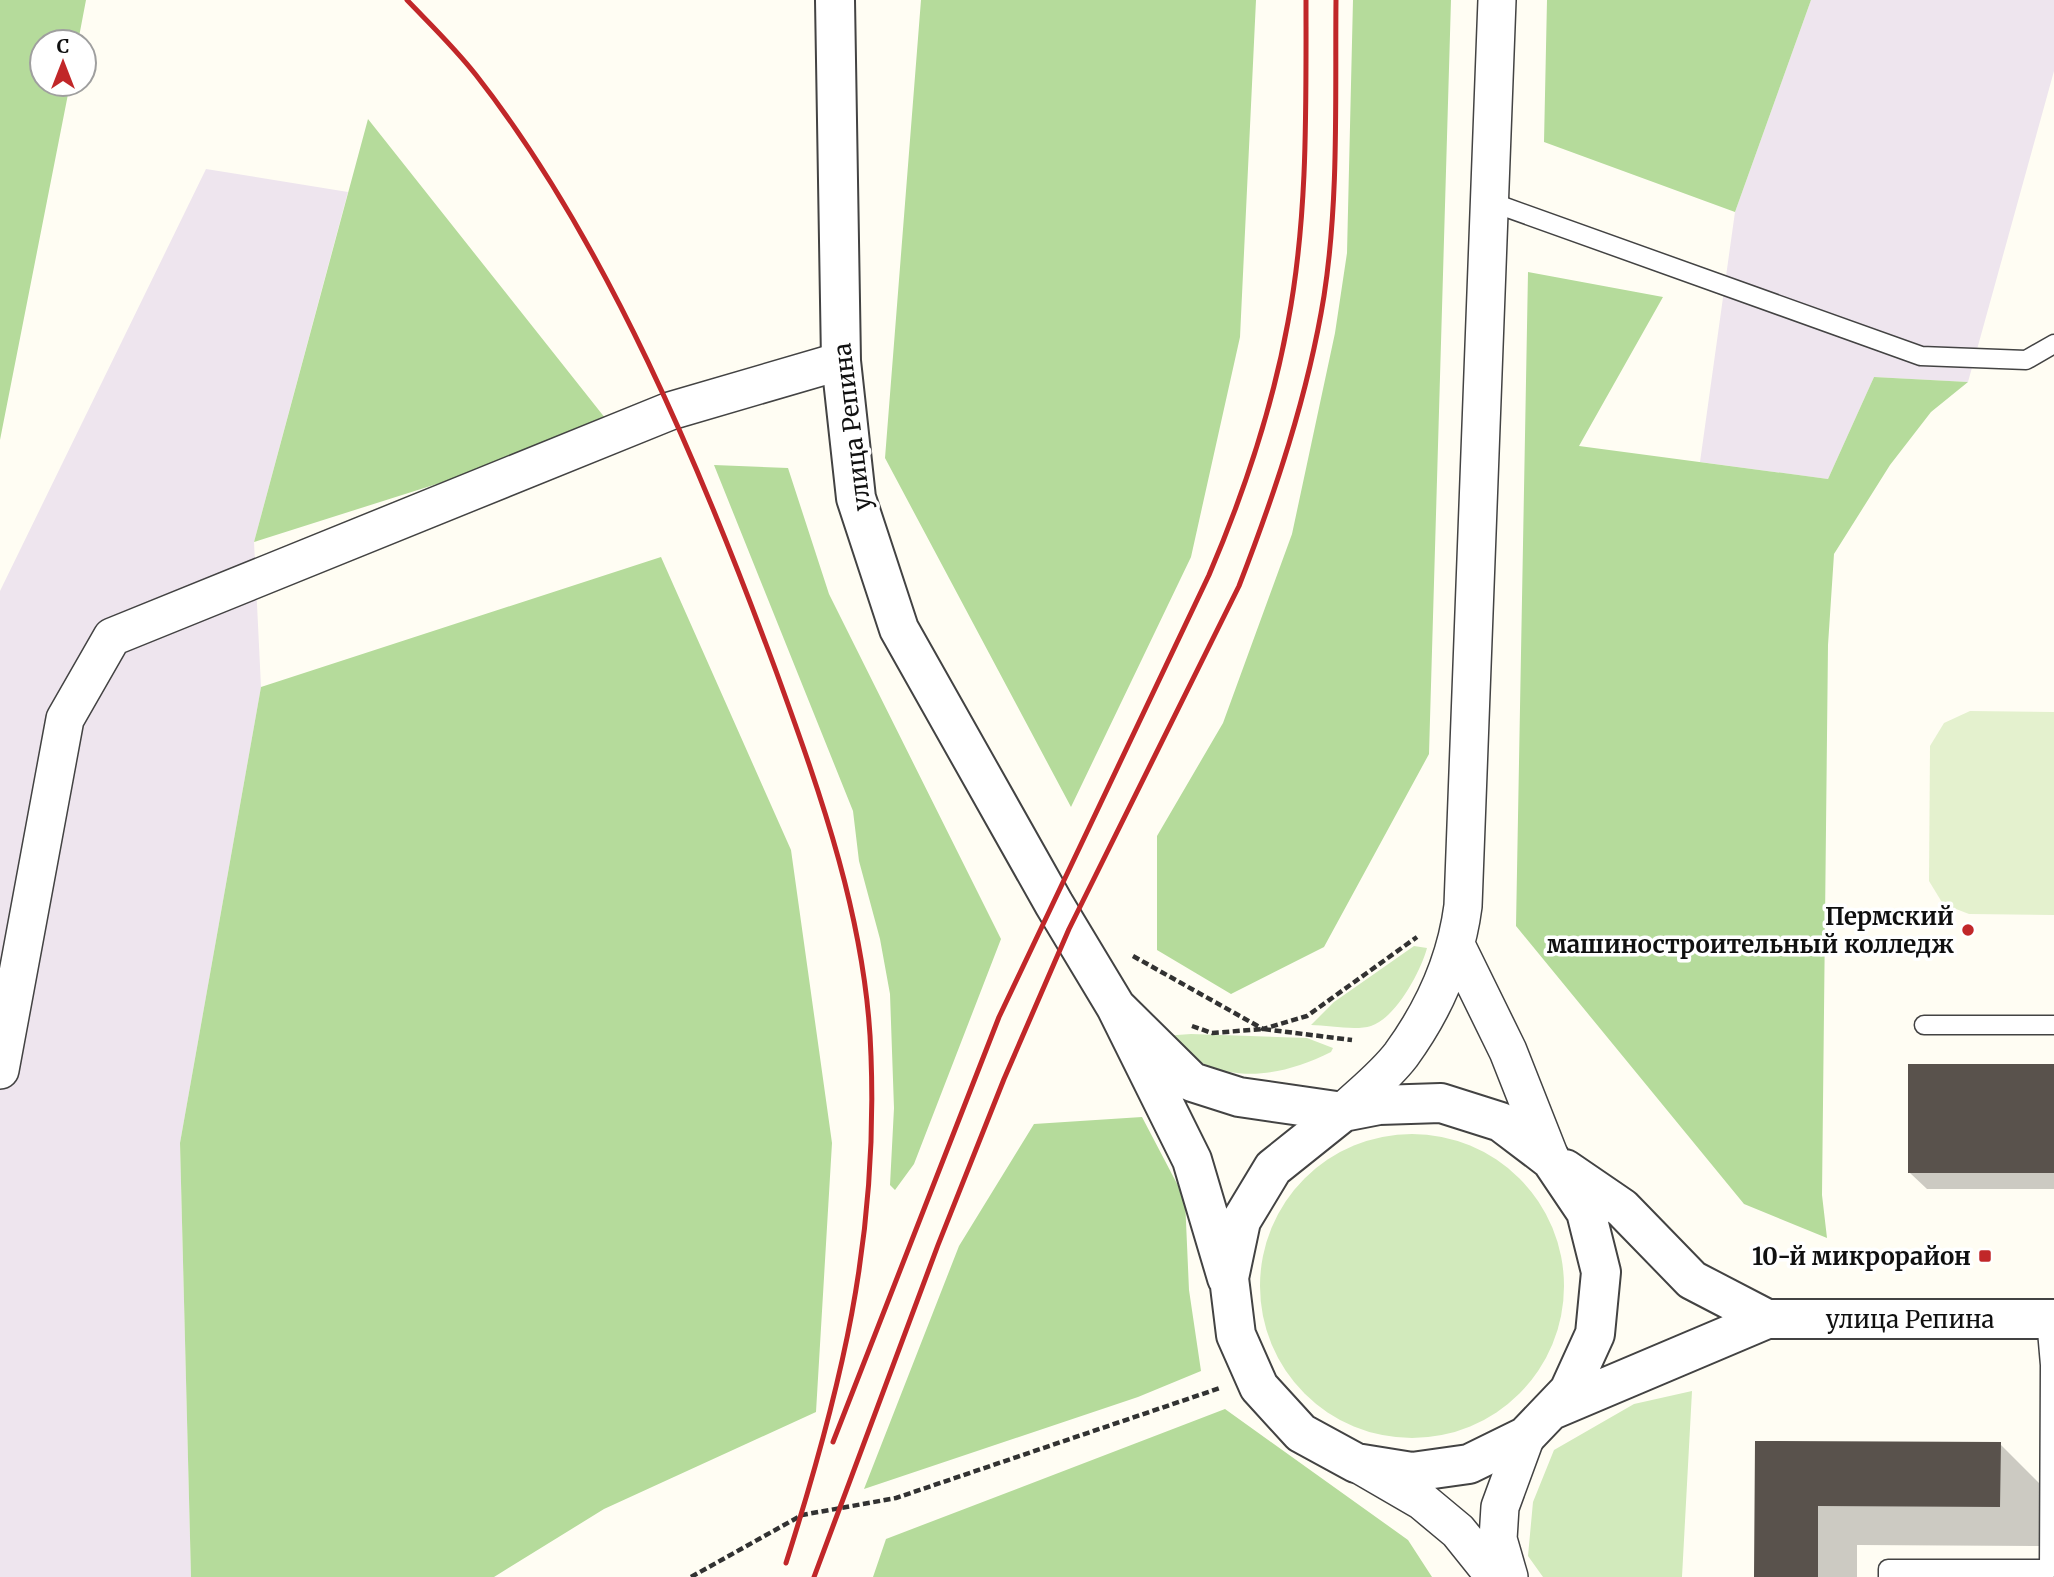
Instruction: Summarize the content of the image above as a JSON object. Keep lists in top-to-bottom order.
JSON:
{
  "streets": {
    "street": ["улица Репина"]
  },
  "places": {
    "other": ["Пермский машиностроительный колледж"],
    "transit": ["10-й микрорайон"]
  },
  "north": "top"
}
